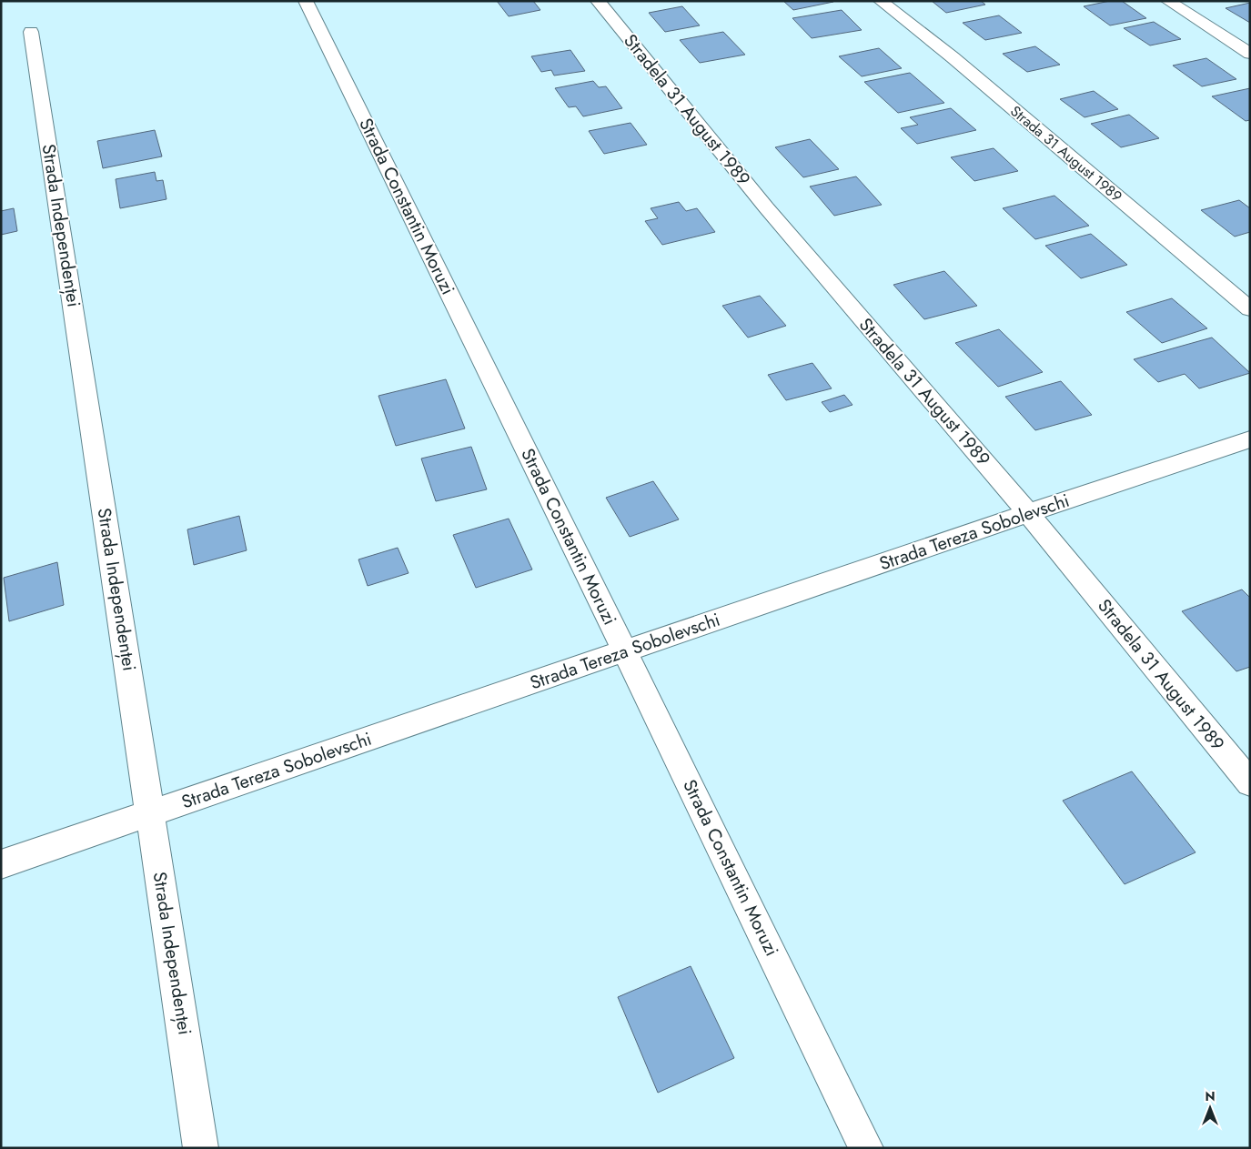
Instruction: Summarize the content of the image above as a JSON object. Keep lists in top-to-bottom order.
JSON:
{
  "streets": {
    "street": [
      "Stradela 31 August 1989",
      "Strada 31 August 1989",
      "Strada Constantin Moruzi",
      "Strada Independenței",
      "Strada Tereza Sobolevschi"
    ]
  },
  "crossings": [
    ["Stradela 31 August 1989", "Strada Tereza Sobolevschi"],
    ["Strada Constantin Moruzi", "Strada Tereza Sobolevschi"],
    ["Strada Independenței", "Strada Tereza Sobolevschi"]
  ],
  "north": "top"
}
